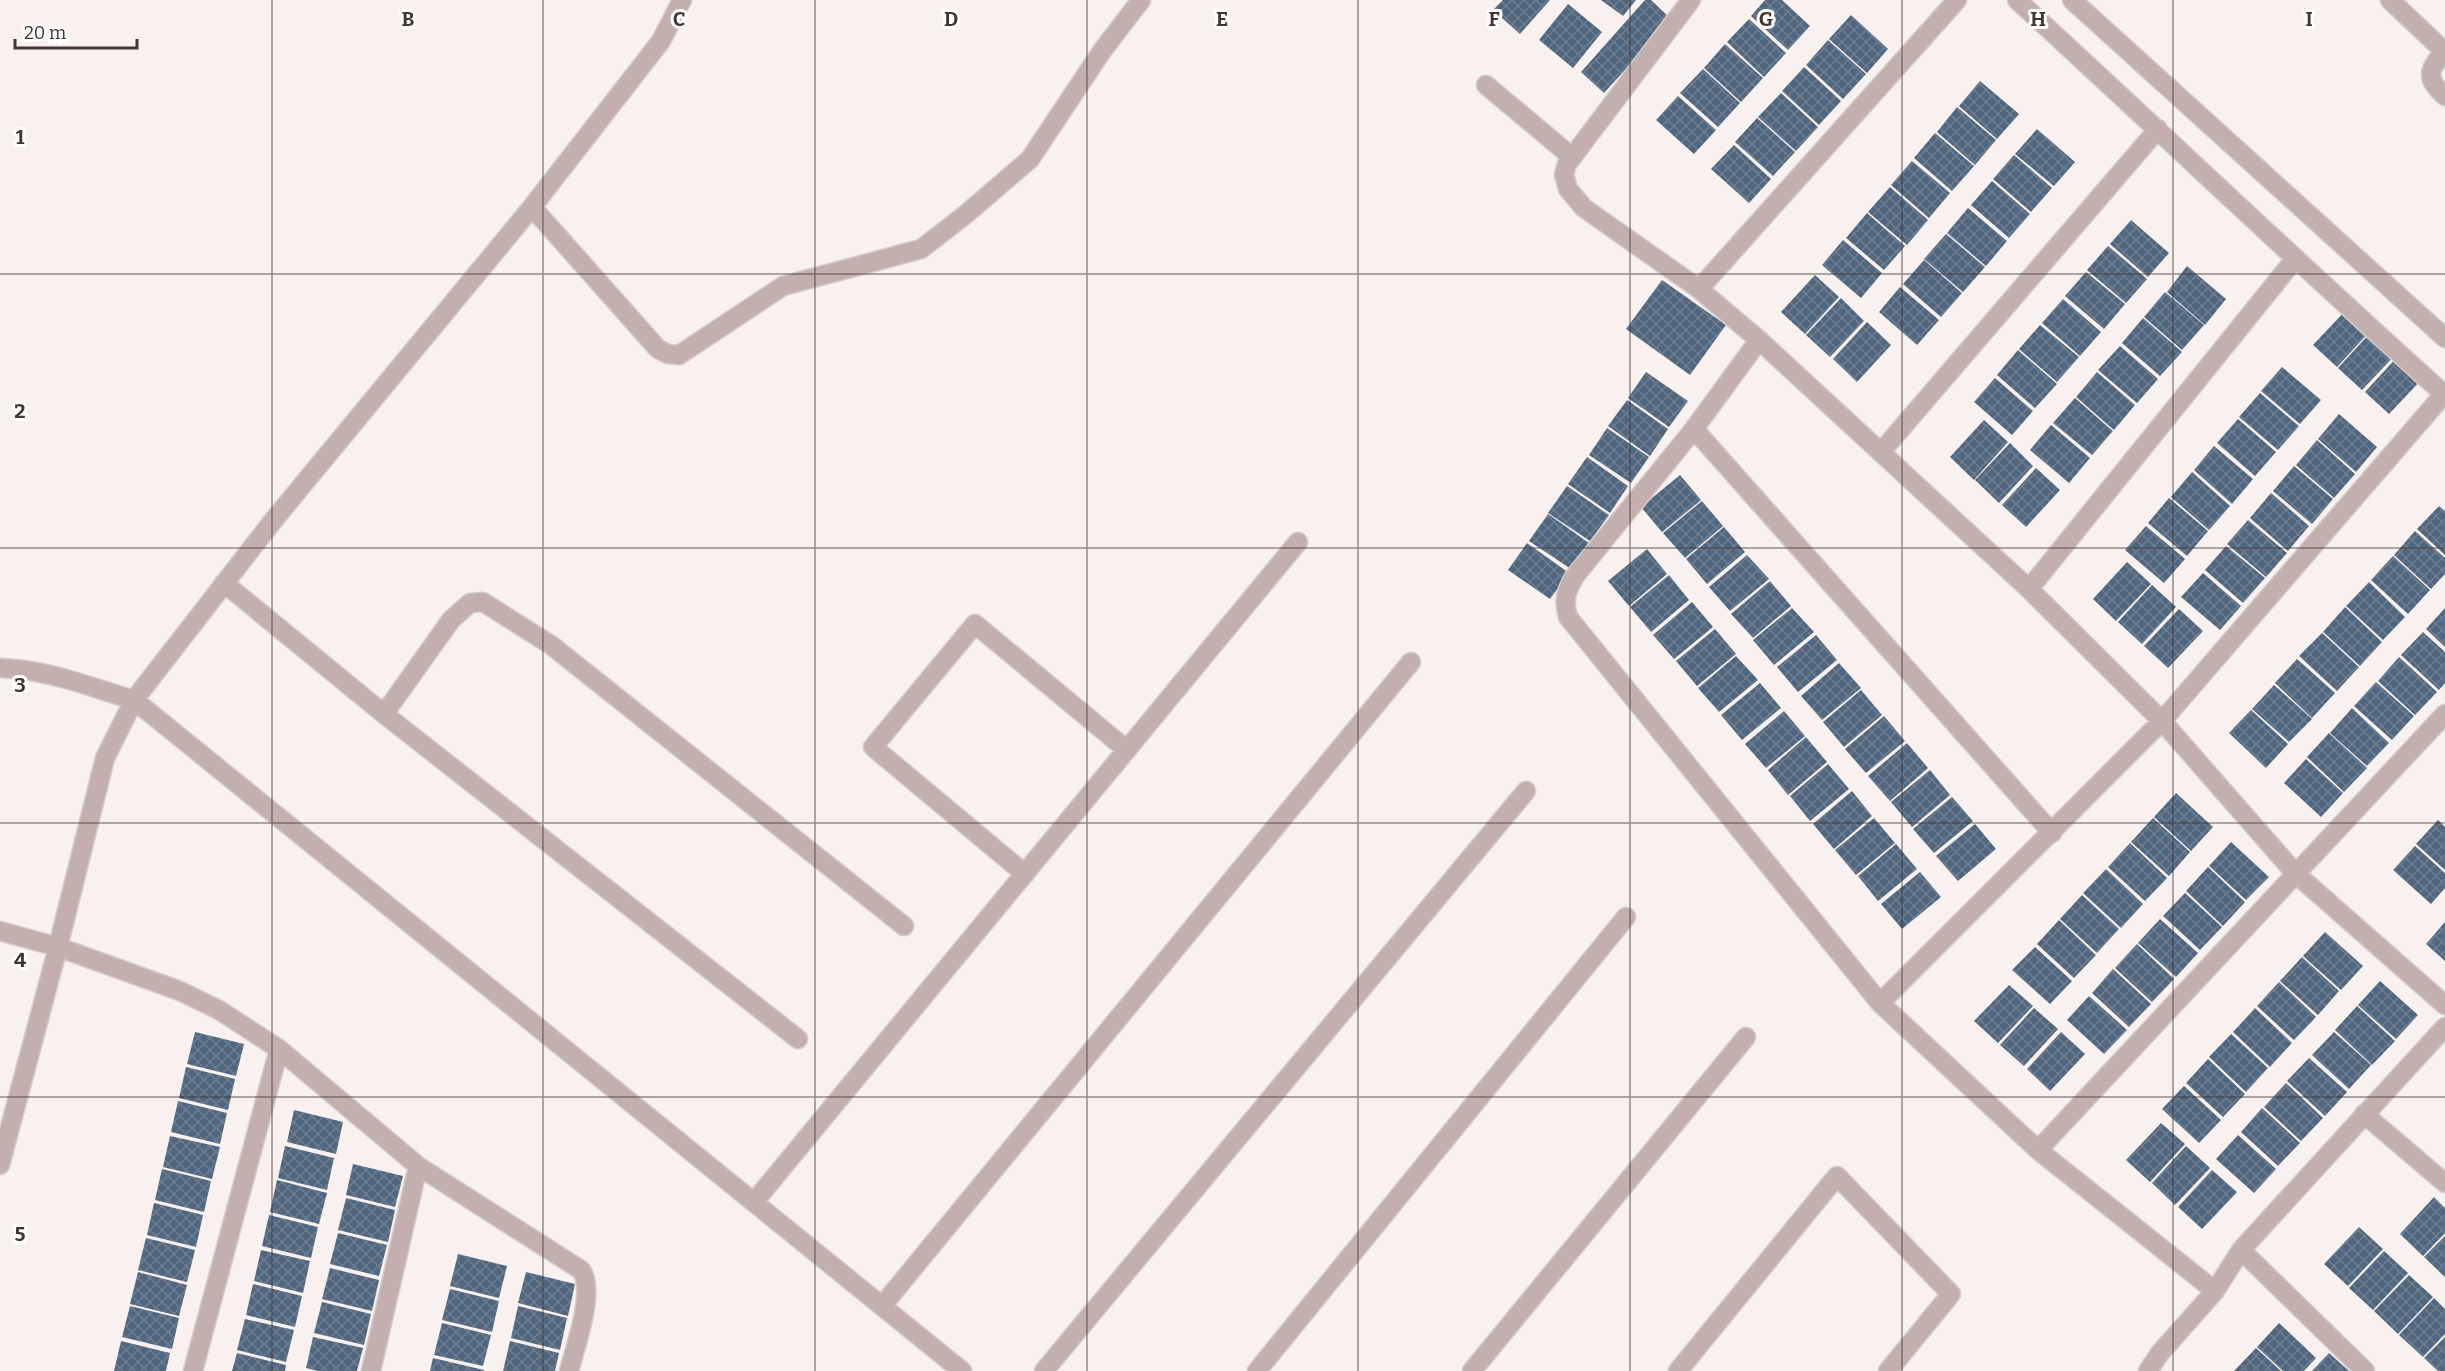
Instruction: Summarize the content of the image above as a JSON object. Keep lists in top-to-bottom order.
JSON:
{
  "scale_bar": "20 m",
  "grid": {
    "columns": [
      "B",
      "C",
      "D",
      "E",
      "F",
      "G",
      "H",
      "I"
    ],
    "rows": [
      "1",
      "2",
      "3",
      "4",
      "5"
    ]
  }
}
